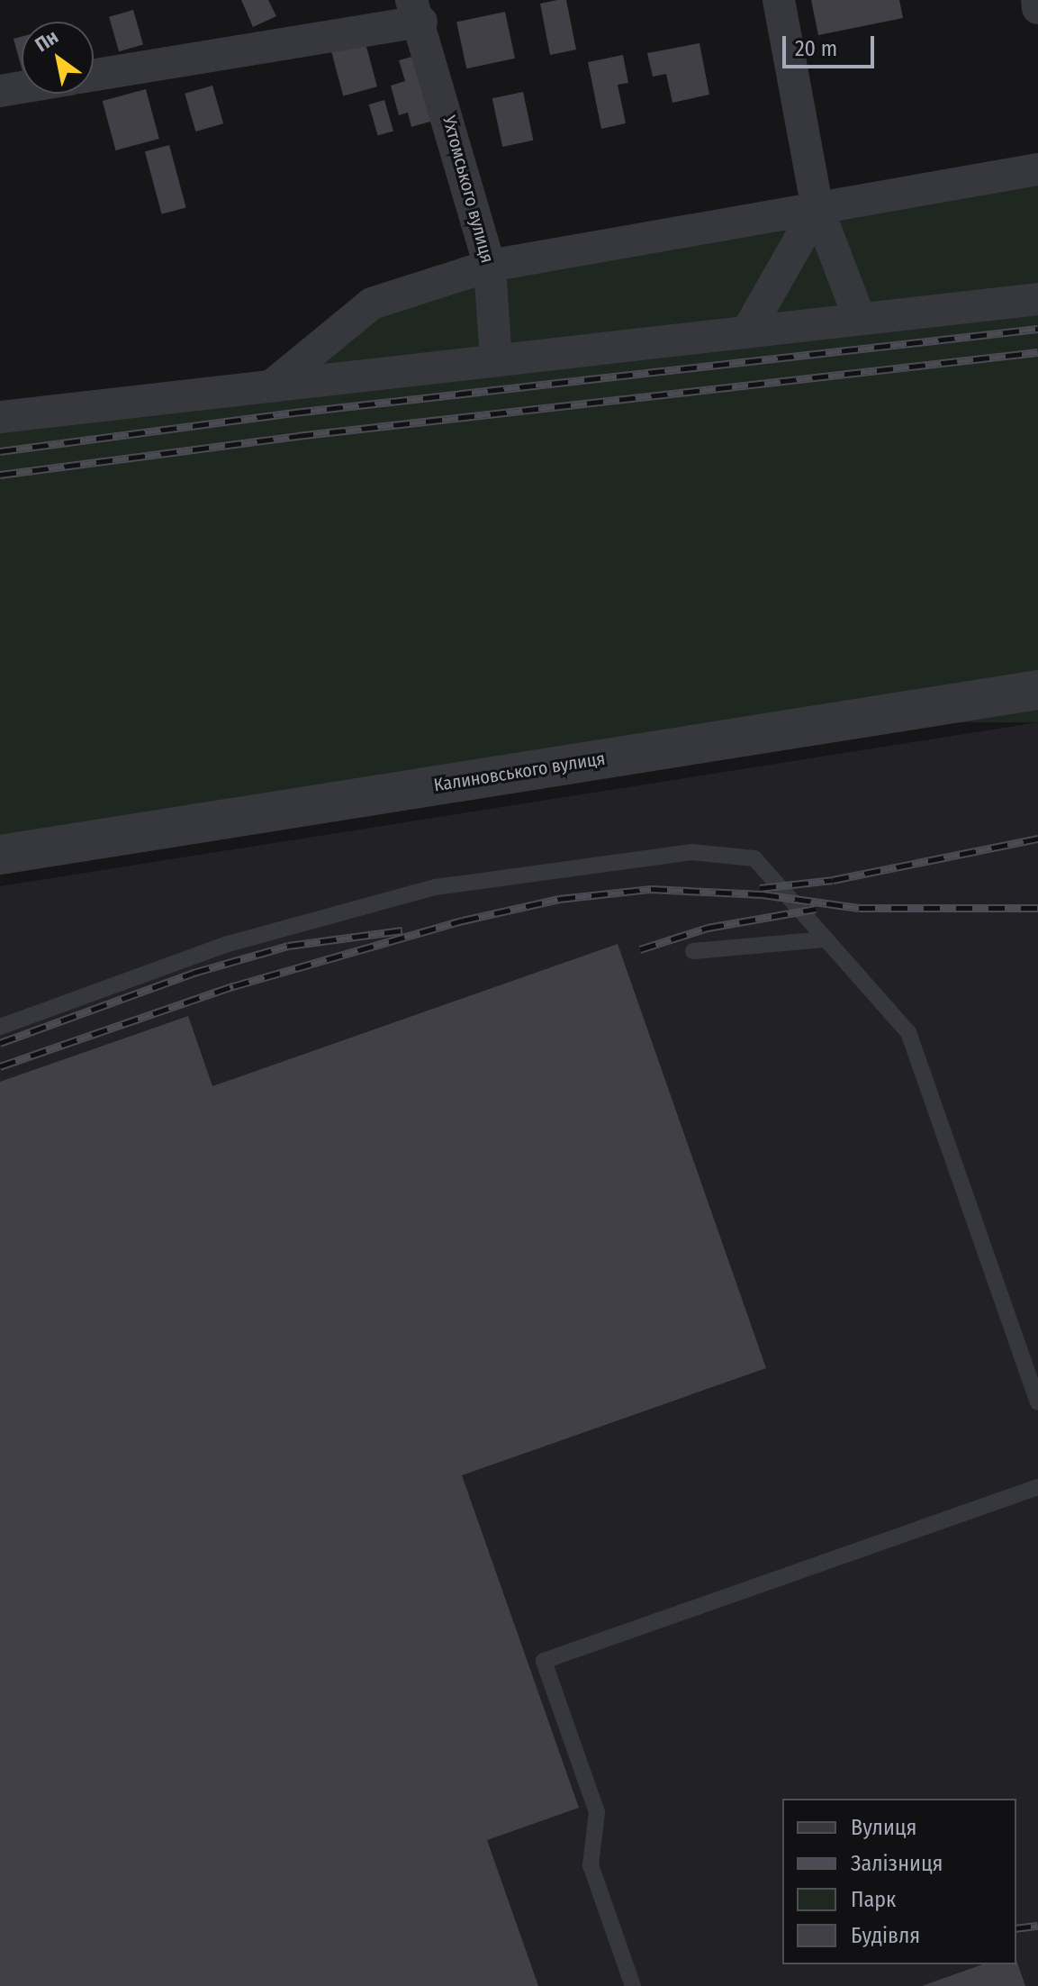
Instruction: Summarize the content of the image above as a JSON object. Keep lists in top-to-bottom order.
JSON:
{
  "streets": {
    "street": ["Ухтомського вулиця", "Калиновського вулиця"]
  },
  "legend": [
    "Вулиця",
    "Залізниця",
    "Парк",
    "Будівля"
  ],
  "scale_bar": "20 m",
  "north": "top left"
}
